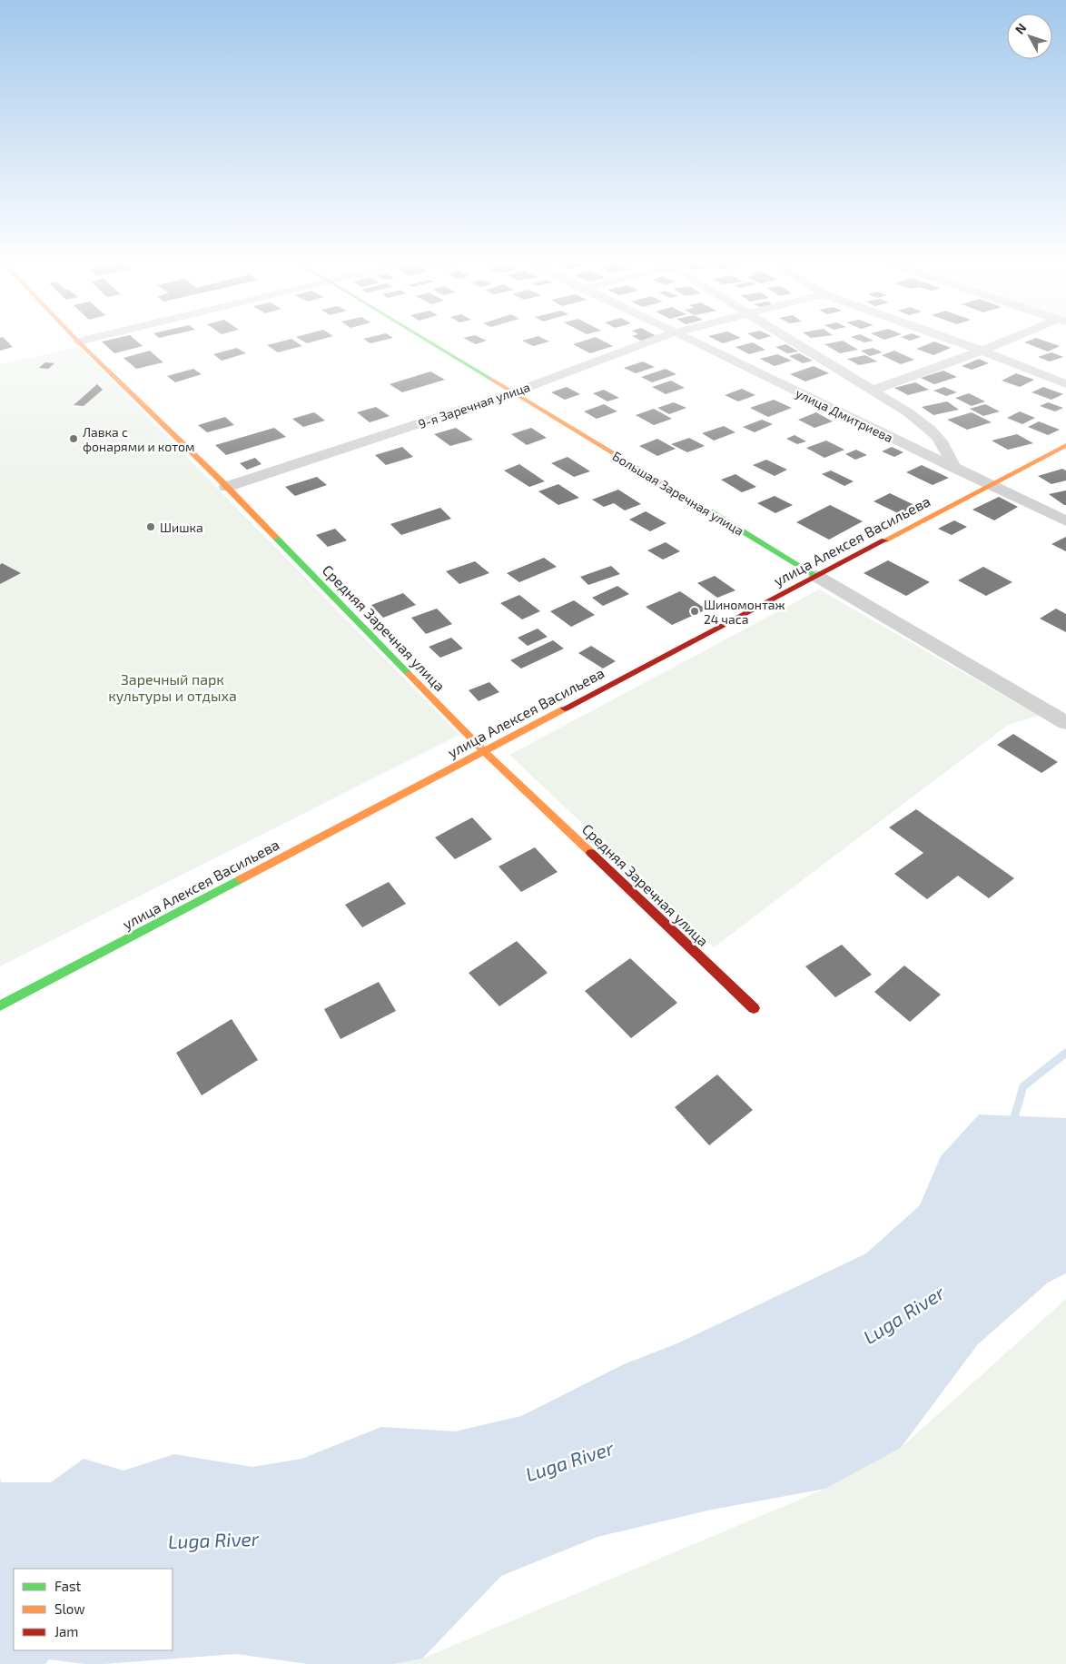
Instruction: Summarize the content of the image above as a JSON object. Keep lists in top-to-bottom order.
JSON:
{
  "streets": {
    "street": [
      "9-я Заречная улица",
      "улица Дмитриева",
      "Большая Заречная улица",
      "улица Алексея Васильева",
      "Средняя Заречная улица"
    ]
  },
  "crossings": [
    ["9-я Заречная улица", "Большая Заречная улица"],
    ["9-я Заречная улица", "Средняя Заречная улица"],
    ["улица Дмитриева", "улица Алексея Васильева"],
    ["Большая Заречная улица", "улица Алексея Васильева"],
    ["улица Алексея Васильева", "Средняя Заречная улица"]
  ],
  "water": ["Luga River"],
  "parks": ["Заречный парк культуры и отдыха"],
  "places": ["Лавка с фонарями и котом", "Шишка", "Шиномонтаж 24 часа"],
  "legend": ["Fast", "Slow", "Jam"],
  "north": "top left"
}
